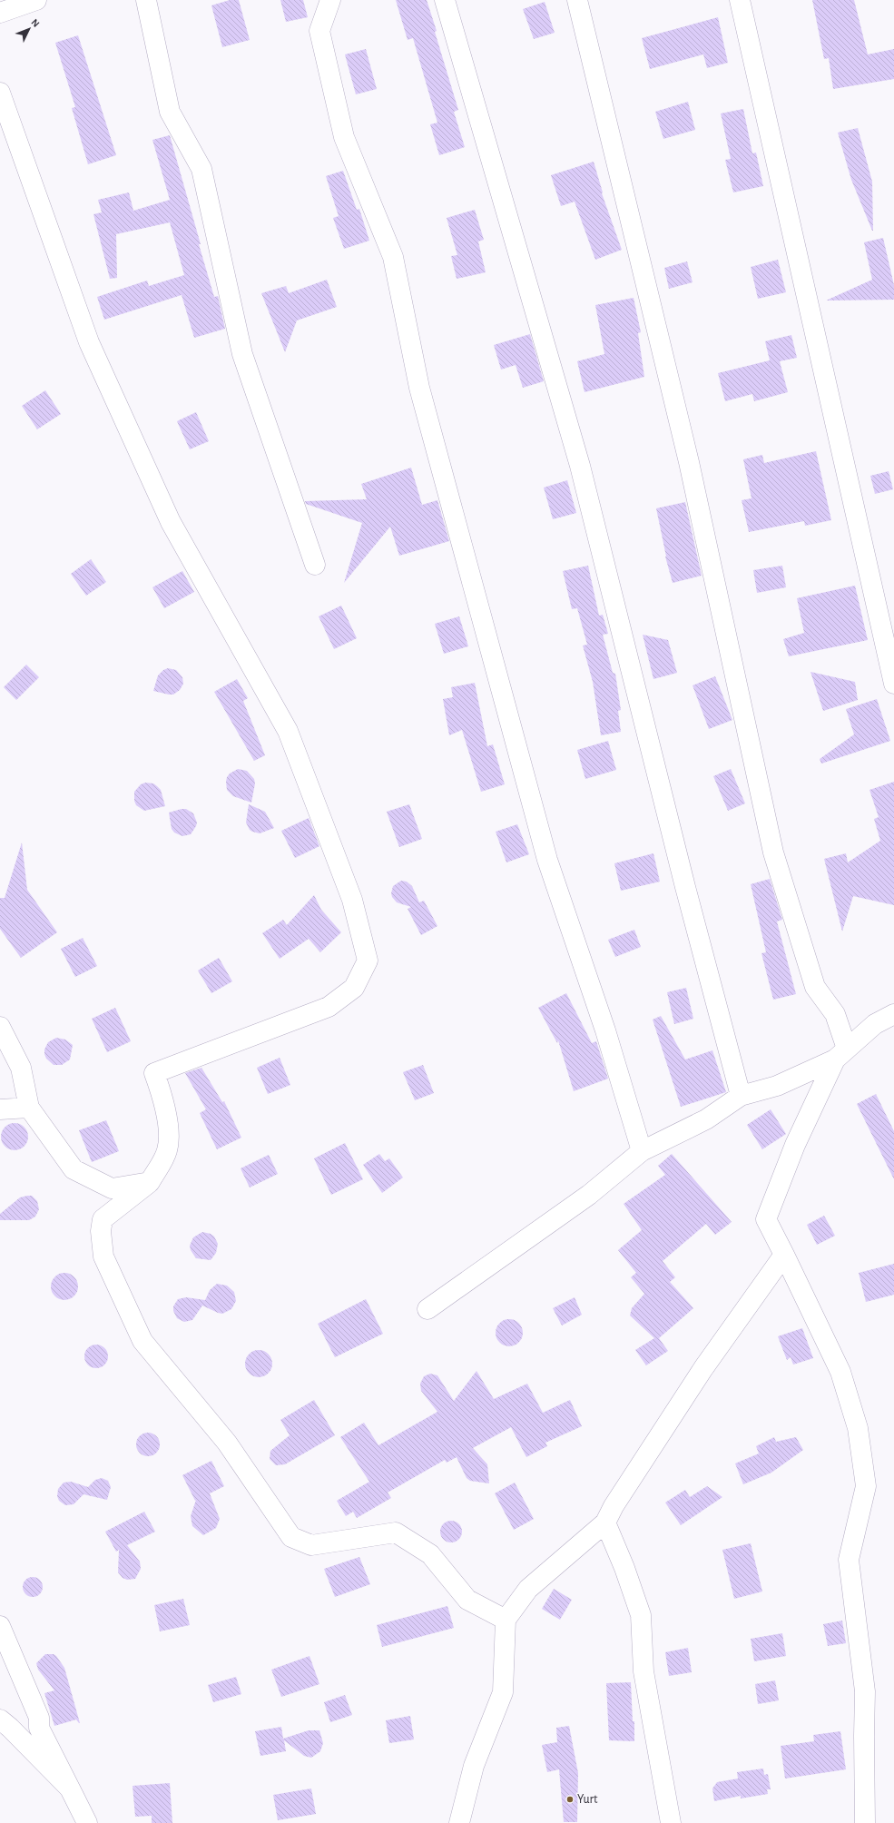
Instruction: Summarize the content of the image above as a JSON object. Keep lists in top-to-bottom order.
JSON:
{
  "places": ["Yurt"],
  "north": "top right"
}
